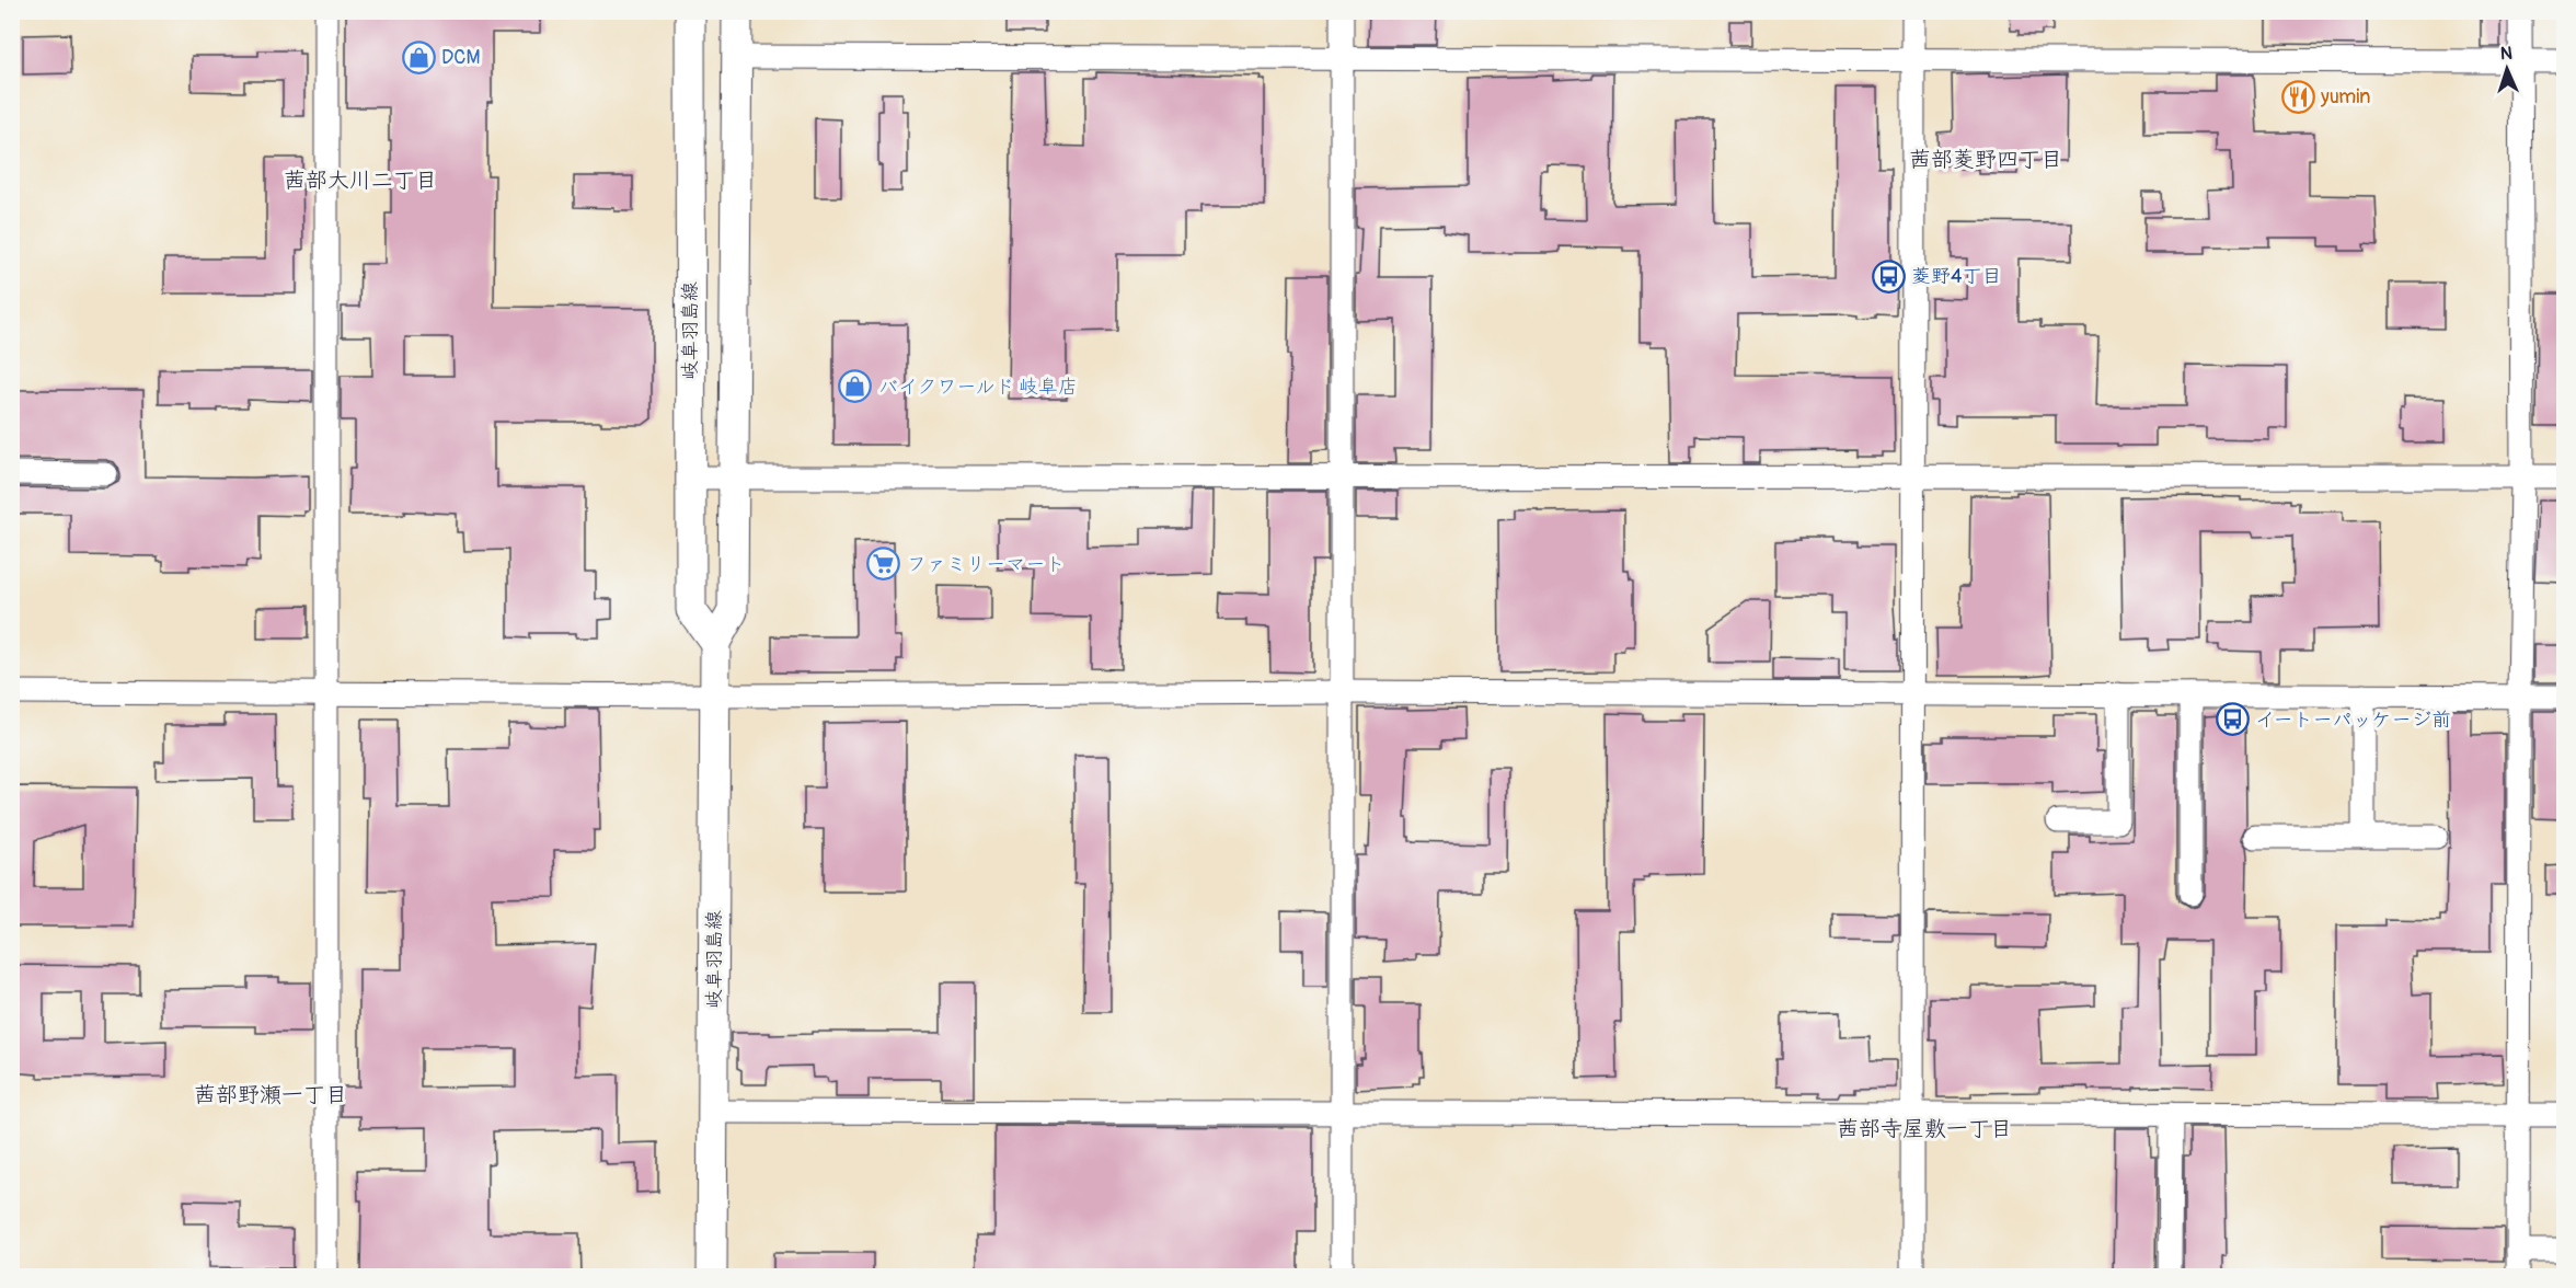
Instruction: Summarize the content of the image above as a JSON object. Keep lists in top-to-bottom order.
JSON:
{
  "streets": {
    "main road": ["岐阜羽島線"]
  },
  "districts": [
    "茜部菱野四丁目",
    "茜部大川二丁目",
    "茜部野瀬一丁目",
    "茜部寺屋敷一丁目"
  ],
  "places": {
    "shop": ["DCM", "バイクワールド 岐阜店"],
    "restaurant": ["yumin"],
    "bus stop": ["菱野4丁目", "イートーパッケージ前"],
    "supermarket": ["ファミリーマート"]
  },
  "north": "top"
}
